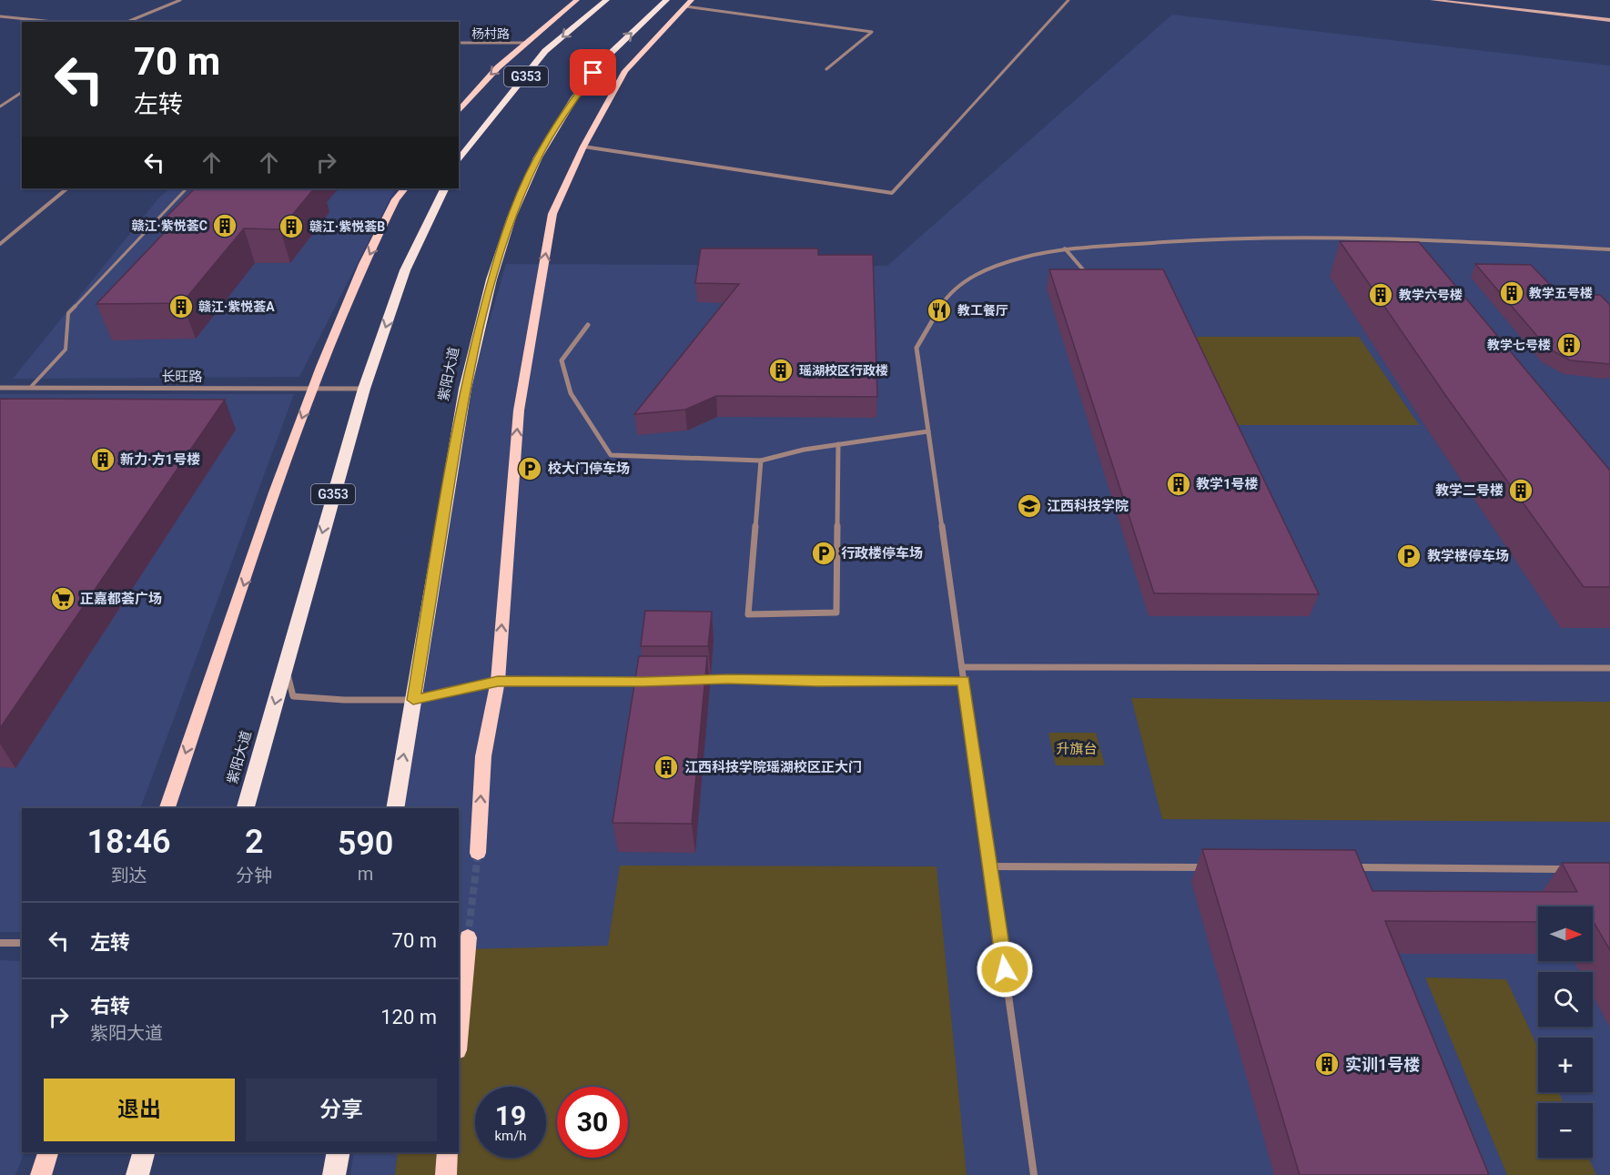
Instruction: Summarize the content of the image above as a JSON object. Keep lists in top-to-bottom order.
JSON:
{
  "streets": {
    "highway": ["G353", "紫阳大道"],
    "street": ["杨村路", "长旺路"]
  },
  "crossings": [
    ["紫阳大道", "长旺路"]
  ],
  "parks": ["升旗台"],
  "places": {
    "building": [
      "赣江·紫悦荟C",
      "赣江·紫悦荟B",
      "教学五号楼",
      "教学六号楼",
      "赣江·紫悦荟A",
      "教学七号楼",
      "瑶湖校区行政楼",
      "新力·方1号楼",
      "教学1号楼",
      "教学二号楼",
      "江西科技学院瑶湖校区正大门",
      "实训1号楼"
    ],
    "restaurant": ["教工餐厅"],
    "parking": ["校大门停车场", "行政楼停车场", "教学楼停车场"],
    "school or university": ["江西科技学院"],
    "supermarket": ["正嘉都荟广场"]
  },
  "north": "right",
  "page": {
    "turn": ["70 m", "左转"],
    "eta": [
      "18:46",
      "到达",
      "2",
      "分钟",
      "590",
      "m"
    ],
    "list": [
      {
        "name": "左转",
        "value": "70 m"
      },
      {
        "name": "右转",
        "note": "紫阳大道",
        "value": "120 m"
      }
    ],
    "map_buttons": ["+", "−"],
    "buttons": ["退出", "分享"],
    "speed": "19 km/h",
    "limit": "30"
  }
}
